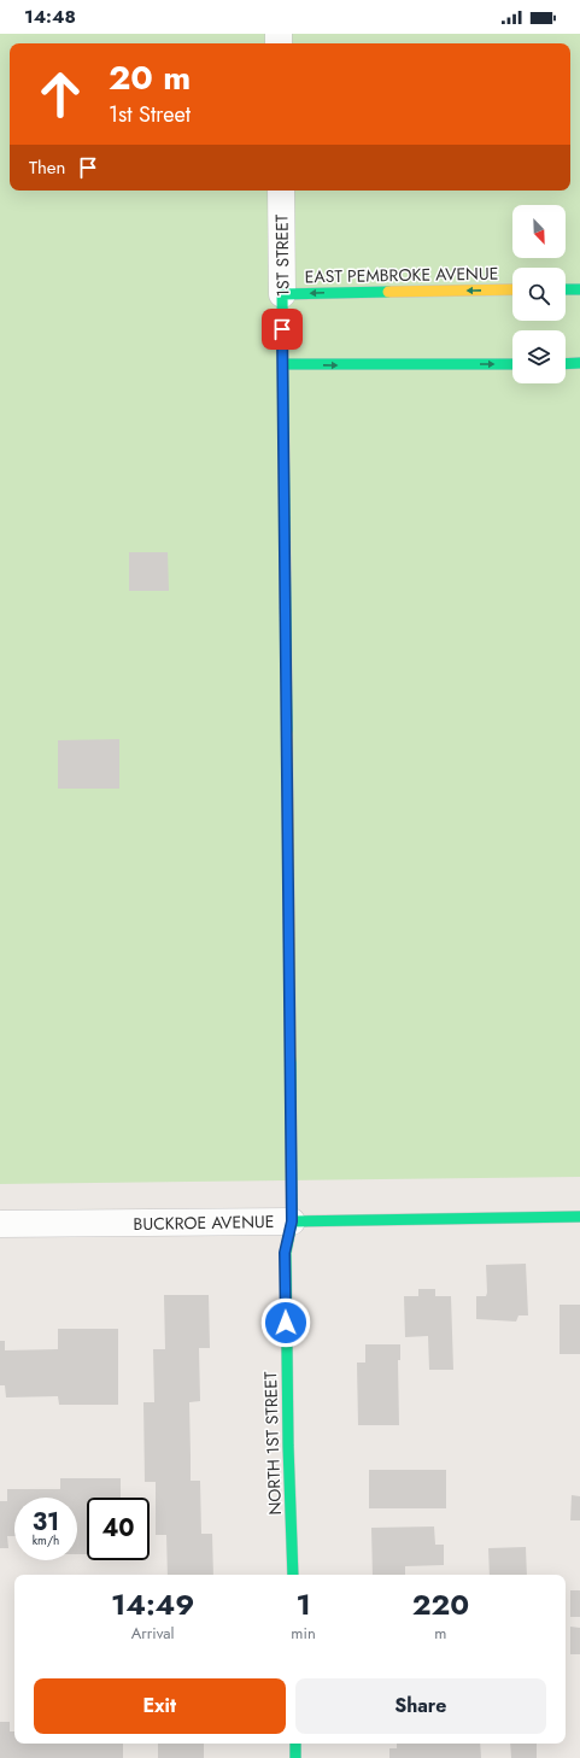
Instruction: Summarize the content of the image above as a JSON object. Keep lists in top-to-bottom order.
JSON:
{
  "streets": {
    "street": [
      "1ST STREET",
      "EAST PEMBROKE AVENUE",
      "BUCKROE AVENUE",
      "NORTH 1ST STREET"
    ]
  },
  "crossings": [
    ["1ST STREET", "EAST PEMBROKE AVENUE"],
    ["1ST STREET", "BUCKROE AVENUE"],
    ["1ST STREET", "NORTH 1ST STREET"],
    ["BUCKROE AVENUE", "NORTH 1ST STREET"]
  ],
  "north": "bottom right",
  "page": {
    "status": "14:48",
    "turn": ["20 m", "1st Street"],
    "then": "Then",
    "speed": "31 km/h",
    "limit": "40",
    "eta": [
      "14:49",
      "Arrival",
      "1",
      "min",
      "220",
      "m"
    ],
    "buttons": ["Exit", "Share"]
  }
}
